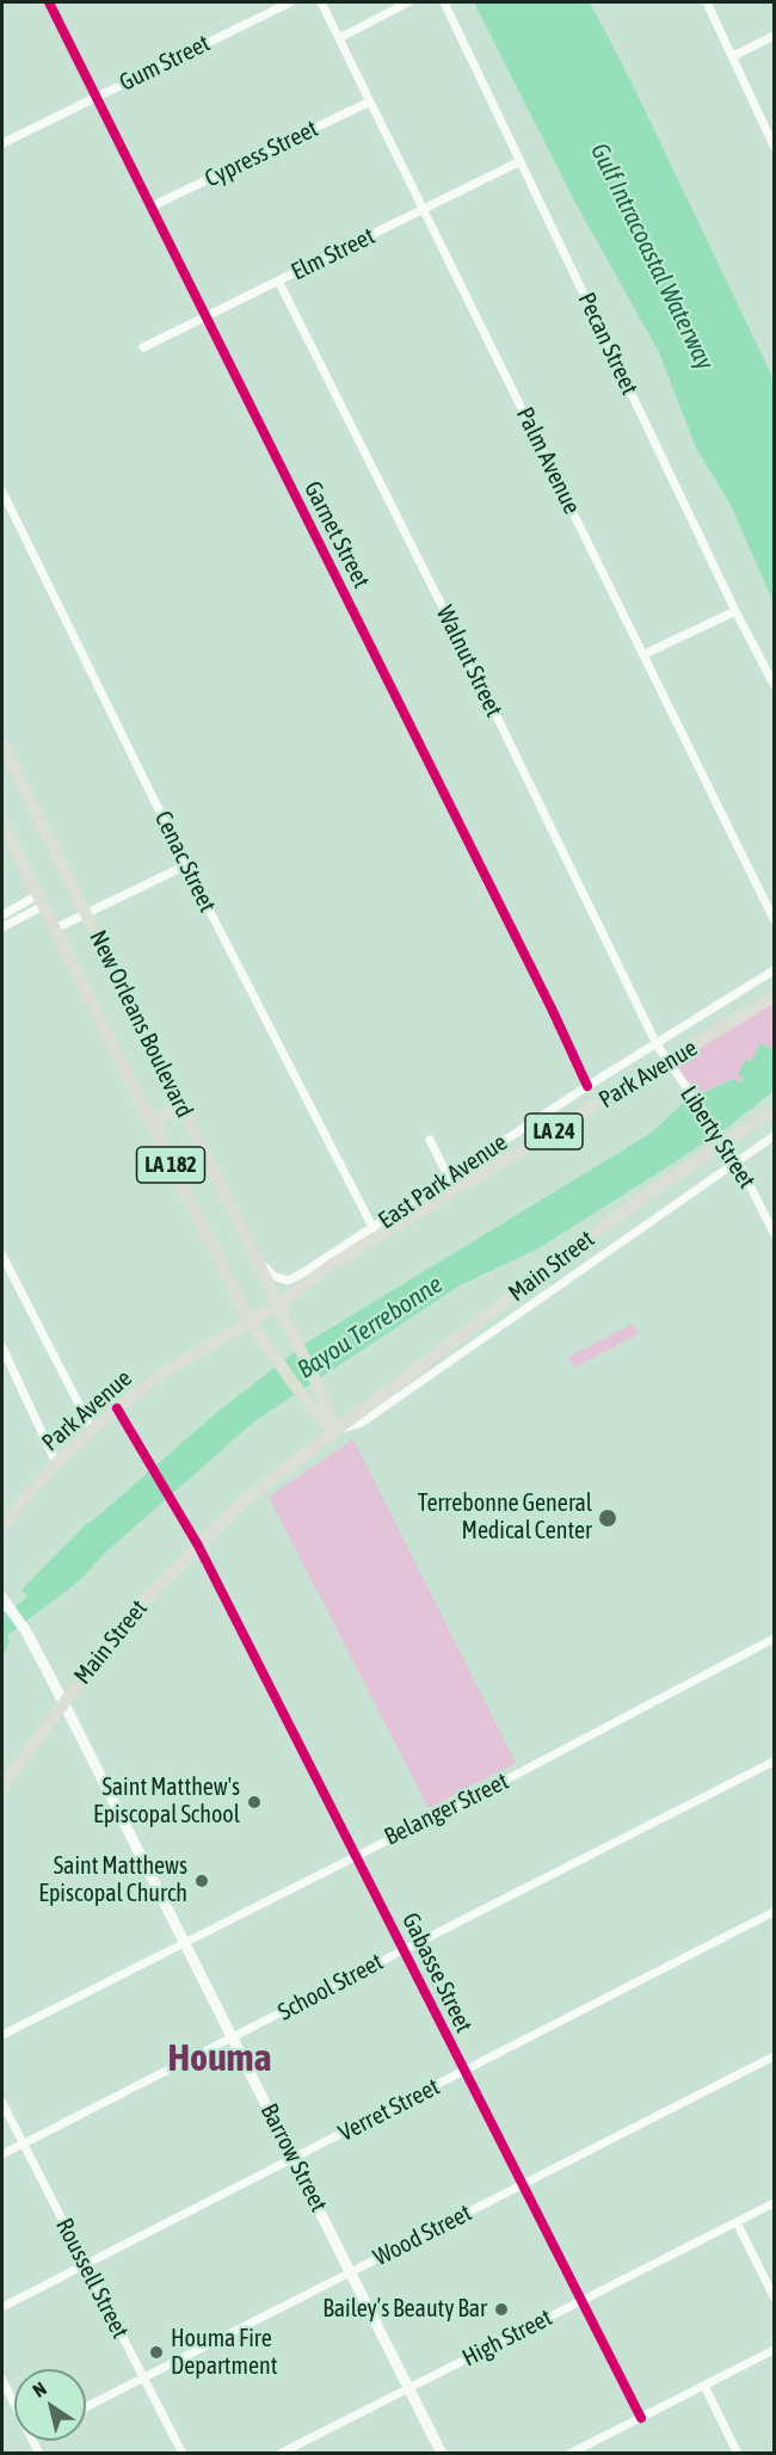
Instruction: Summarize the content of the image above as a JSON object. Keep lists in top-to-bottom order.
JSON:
{
  "streets": {
    "main road": [
      "New Orleans Boulevard",
      "Park Avenue",
      "LA 24",
      "LA 182",
      "Main Street",
      "Barrow Street"
    ],
    "street": [
      "Gum Street",
      "Cypress Street",
      "Elm Street",
      "Pecan Street",
      "Palm Avenue",
      "Garnet Street",
      "Walnut Street",
      "Cenac Street",
      "Liberty Street",
      "East Park Avenue",
      "Belanger Street",
      "Gabasse Street",
      "School Street",
      "Verret Street",
      "Wood Street",
      "Roussell Street",
      "High Street"
    ]
  },
  "crossings": [
    ["Gum Street", "Garnet Street"],
    ["Cypress Street", "Palm Avenue"],
    ["Cypress Street", "Garnet Street"],
    ["Elm Street", "Pecan Street"],
    ["Elm Street", "Palm Avenue"],
    ["Elm Street", "Garnet Street"],
    ["Elm Street", "Walnut Street"],
    ["Garnet Street", "East Park Avenue"],
    ["Walnut Street", "Liberty Street"],
    ["Walnut Street", "East Park Avenue"],
    ["Cenac Street", "East Park Avenue"],
    ["New Orleans Boulevard", "Park Avenue"],
    ["New Orleans Boulevard", "LA 182"],
    ["New Orleans Boulevard", "East Park Avenue"],
    ["Park Avenue", "LA 182"],
    ["Park Avenue", "Gabasse Street"],
    ["Liberty Street", "East Park Avenue"],
    ["Liberty Street", "Main Street"],
    ["LA 182", "Main Street"],
    ["Main Street", "Gabasse Street"],
    ["Main Street", "Barrow Street"],
    ["Belanger Street", "Gabasse Street"],
    ["Belanger Street", "Barrow Street"],
    ["Gabasse Street", "School Street"],
    ["Gabasse Street", "Verret Street"],
    ["Gabasse Street", "Wood Street"],
    ["Gabasse Street", "High Street"],
    ["School Street", "Barrow Street"],
    ["School Street", "Roussell Street"],
    ["Verret Street", "Barrow Street"],
    ["Verret Street", "Roussell Street"],
    ["Barrow Street", "Wood Street"],
    ["Barrow Street", "High Street"],
    ["Wood Street", "Roussell Street"]
  ],
  "districts": ["Houma"],
  "water": ["Gulf Intracoastal Waterway", "Bayou Terrebonne"],
  "places": [
    "Terrebonne General Medical Center",
    "Saint Matthew's Episcopal School",
    "Saint Matthews Episcopal Church",
    "Bailey’s Beauty Bar",
    "Houma Fire Department"
  ],
  "north": "top left"
}
